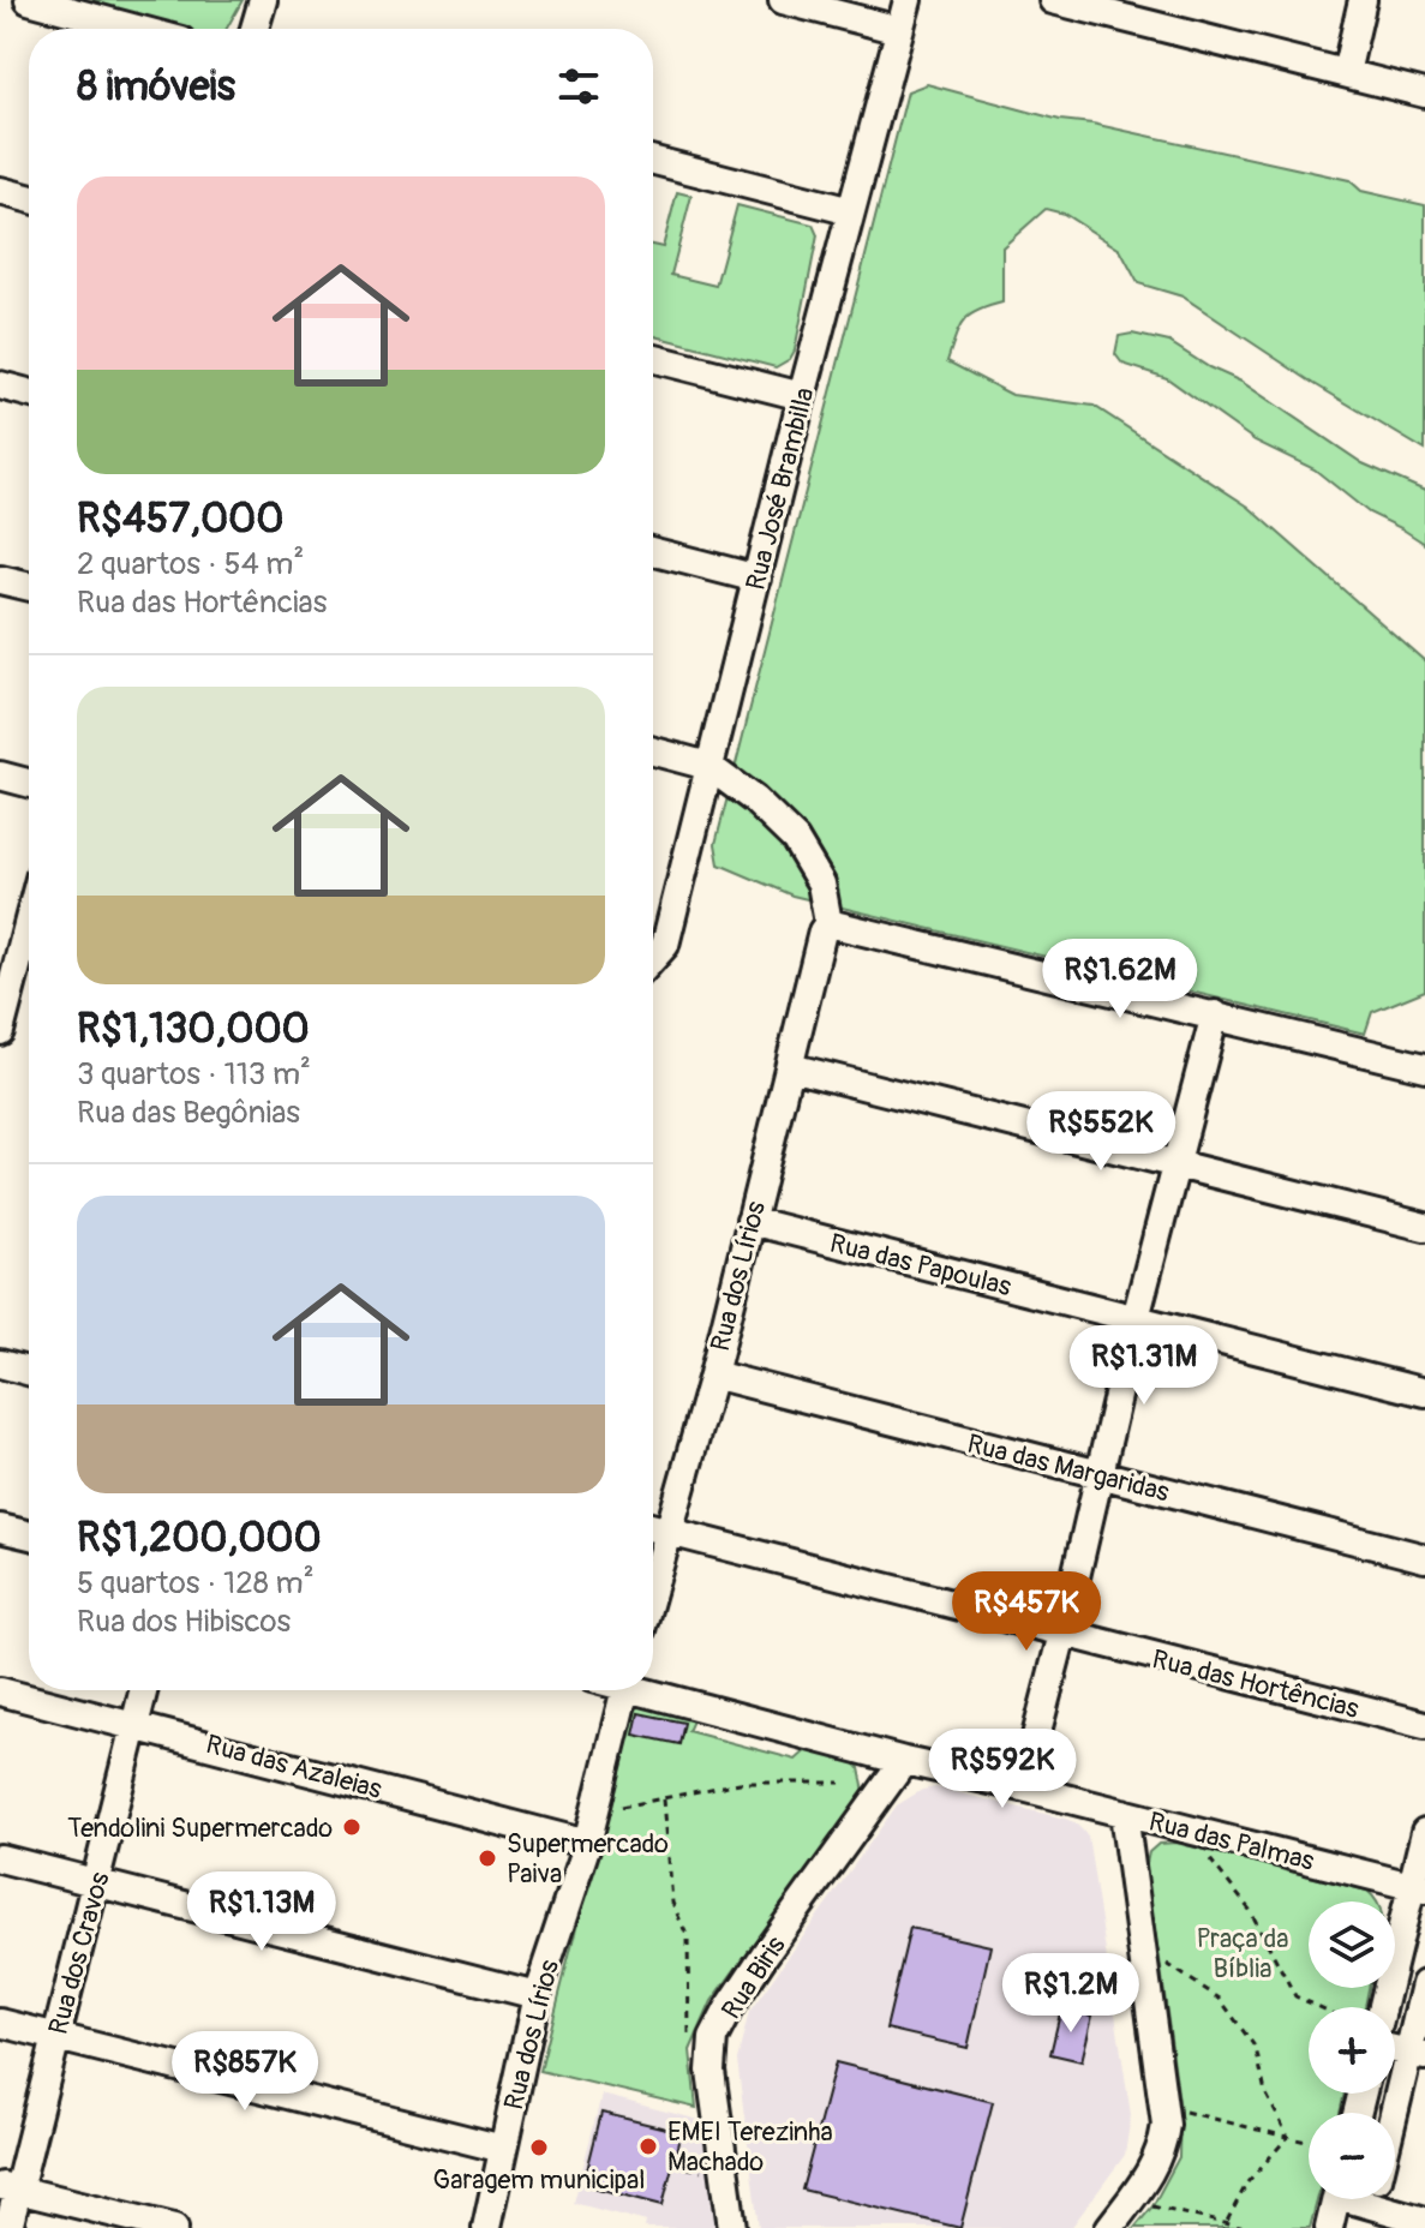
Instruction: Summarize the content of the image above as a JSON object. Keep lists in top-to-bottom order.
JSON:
{
  "streets": {
    "street": [
      "Rua José Brambilla",
      "Rua das Papoulas",
      "Rua dos Lírios",
      "Rua das Margaridas",
      "Rua das Hortências",
      "Rua das Azaleias",
      "Rua das Palmas",
      "Rua dos Cravos",
      "Rua Biris"
    ]
  },
  "crossings": [
    ["Rua das Papoulas", "Rua dos Lírios"],
    ["Rua dos Lírios", "Rua das Margaridas"],
    ["Rua dos Lírios", "Rua das Hortências"],
    ["Rua dos Lírios", "Rua das Azaleias"],
    ["Rua das Azaleias", "Rua dos Cravos"],
    ["Rua das Palmas", "Rua Biris"]
  ],
  "parks": ["Praça da Bíblia"],
  "places": [
    "Tendolini Supermercado",
    "Supermercado Paiva",
    "EMEI Terezinha Machado",
    "Garagem municipal"
  ],
  "page": {
    "heading": "8 imóveis",
    "list": [
      {
        "name": "R$457,000",
        "note": "2 quartos · 54 m² · Rua das Hortências"
      },
      {
        "name": "R$1,130,000",
        "note": "3 quartos · 113 m² · Rua das Begônias"
      },
      {
        "name": "R$1,200,000",
        "note": "5 quartos · 128 m² · Rua dos Hibiscos"
      }
    ],
    "price": [
      "R$1.62M",
      "R$552K",
      "R$1.31M",
      "R$457K",
      "R$592K",
      "R$1.13M",
      "R$1.2M",
      "R$857K"
    ],
    "map_buttons": ["+", "−"]
  }
}
